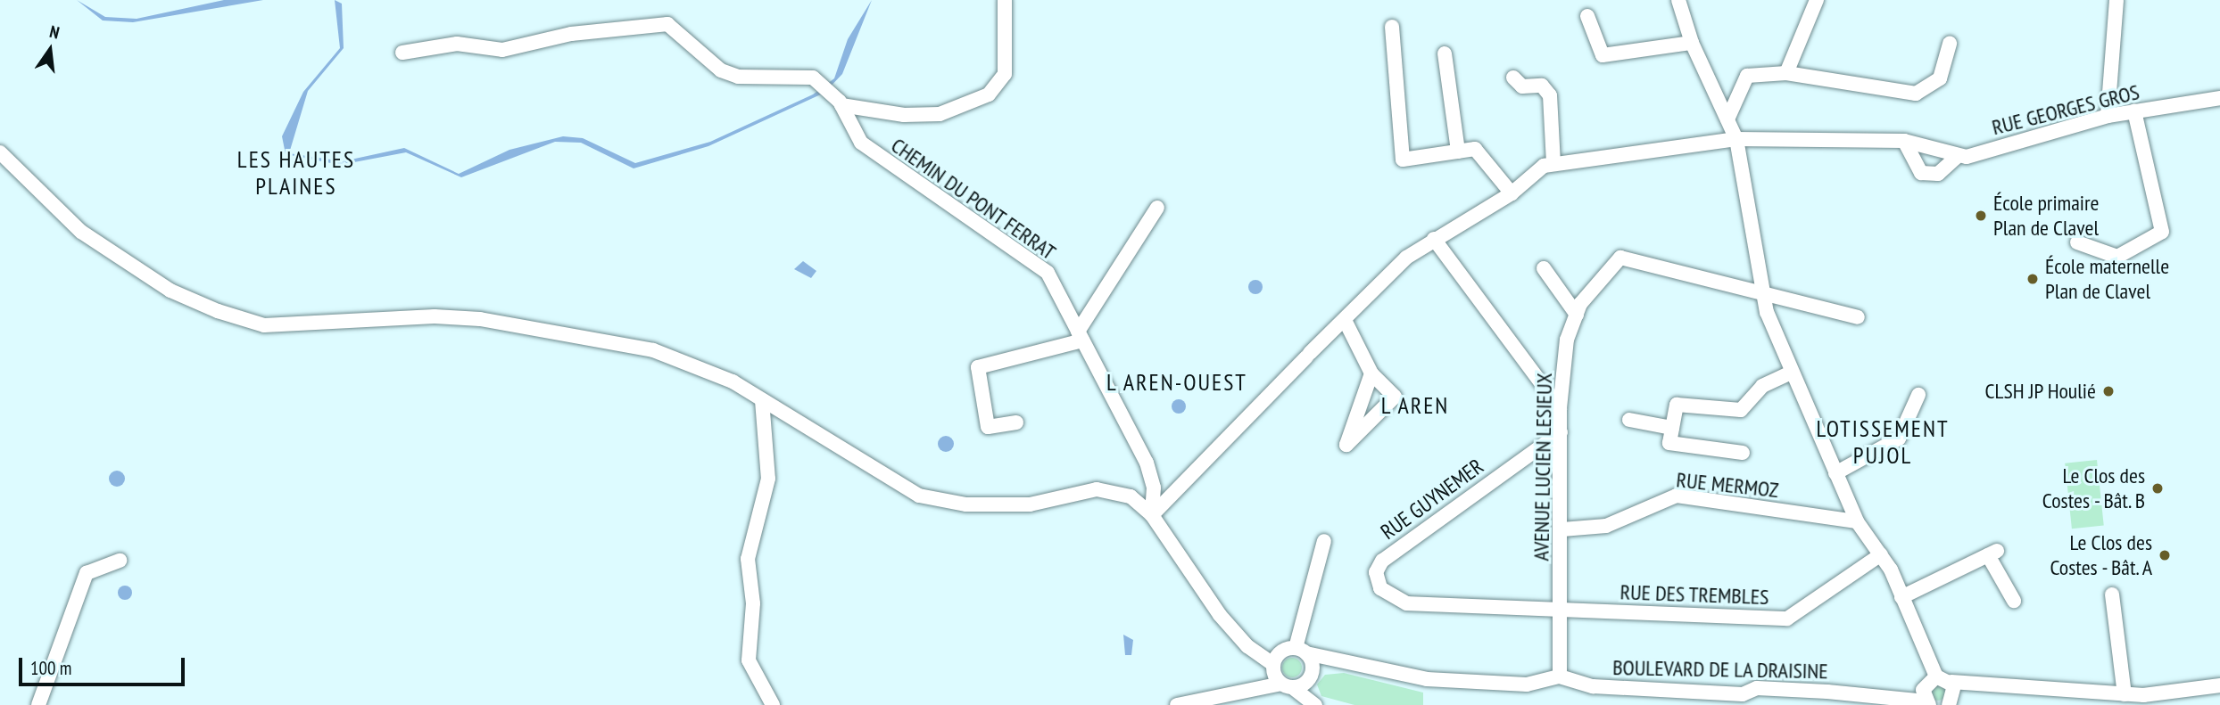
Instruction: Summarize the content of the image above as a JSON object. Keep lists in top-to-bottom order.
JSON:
{
  "streets": {
    "street": [
      "RUE GEORGES GROS",
      "CHEMIN DU PONT FERRAT",
      "AVENUE LUCIEN LESIEUX",
      "RUE MERMOZ",
      "RUE GUYNEMER",
      "RUE DES TREMBLES",
      "BOULEVARD DE LA DRAISINE"
    ]
  },
  "crossings": [
    ["AVENUE LUCIEN LESIEUX", "RUE MERMOZ"],
    ["AVENUE LUCIEN LESIEUX", "RUE GUYNEMER"],
    ["AVENUE LUCIEN LESIEUX", "RUE DES TREMBLES"],
    ["AVENUE LUCIEN LESIEUX", "BOULEVARD DE LA DRAISINE"],
    ["RUE GUYNEMER", "RUE DES TREMBLES"]
  ],
  "districts": [
    "LES HAUTES PLAINES",
    "L AREN-OUEST",
    "L AREN",
    "LOTISSEMENT PUJOL"
  ],
  "places": [
    "École primaire Plan de Clavel",
    "École maternelle Plan de Clavel",
    "CLSH JP Houlié",
    "Le Clos des Costes - Bât. B",
    "Le Clos des Costes - Bât. A"
  ],
  "scale_bar": "100 m",
  "north": "top"
}
